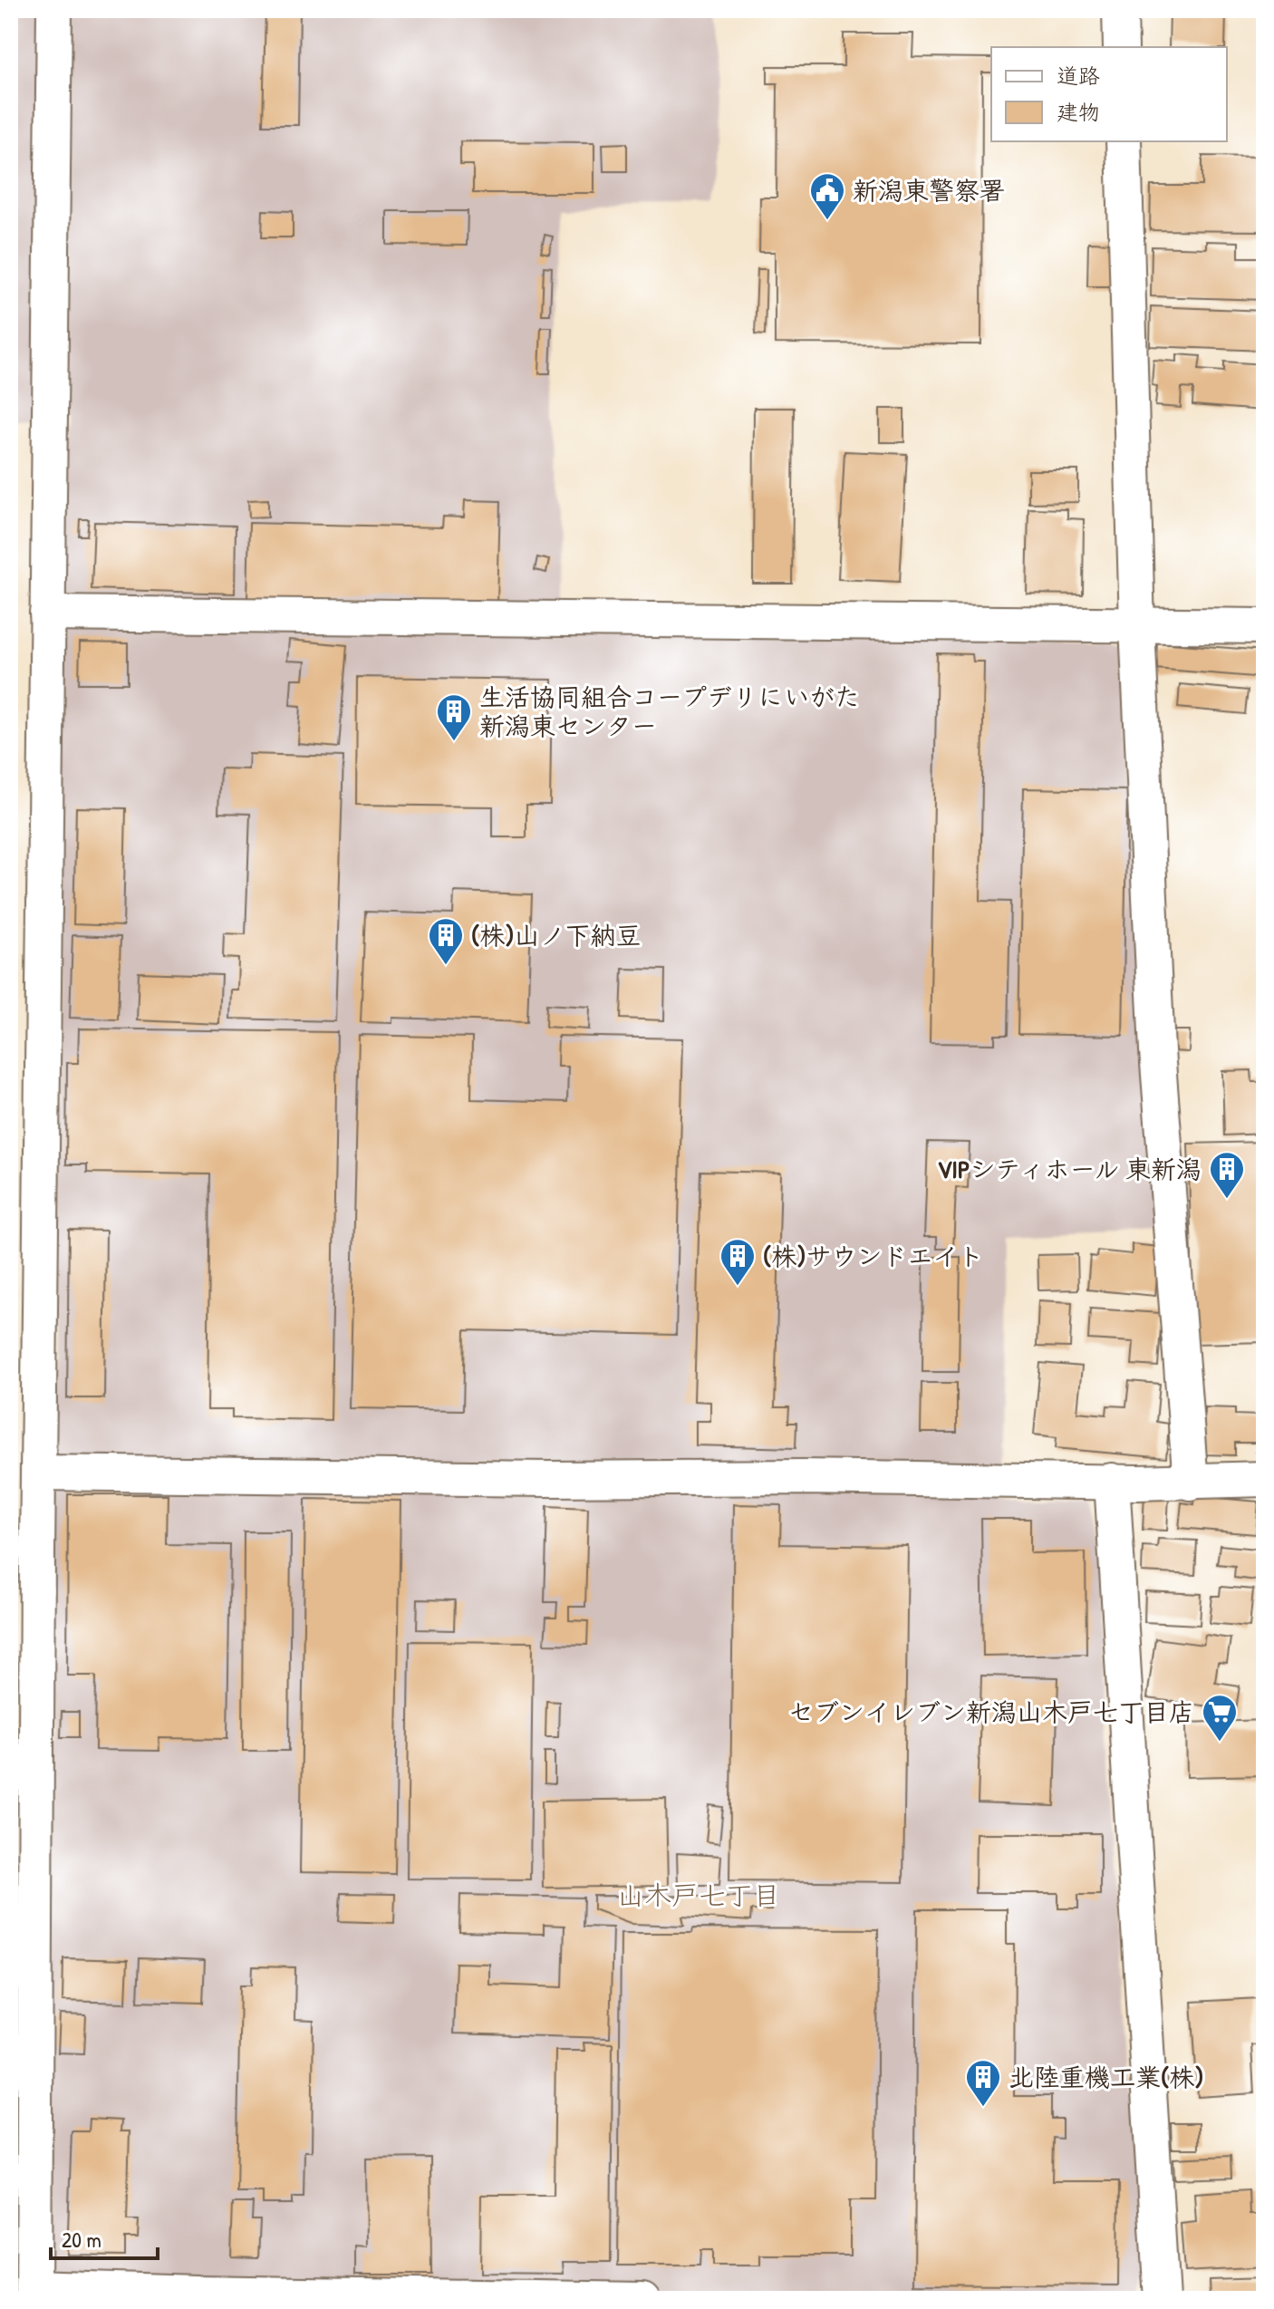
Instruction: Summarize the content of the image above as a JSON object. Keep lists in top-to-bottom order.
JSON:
{
  "districts": ["山木戸七丁目"],
  "places": {
    "public building": ["新潟東警察署"],
    "building": [
      "生活協同組合コープデリにいがた 新潟東センター",
      "(株)山ノ下納豆",
      "VIPシティホール 東新潟",
      "(株)サウンドエイト",
      "北陸重機工業(株)"
    ],
    "supermarket": ["セブンイレブン新潟山木戸七丁目店"]
  },
  "legend": ["道路", "建物"],
  "scale_bar": "20 m"
}
